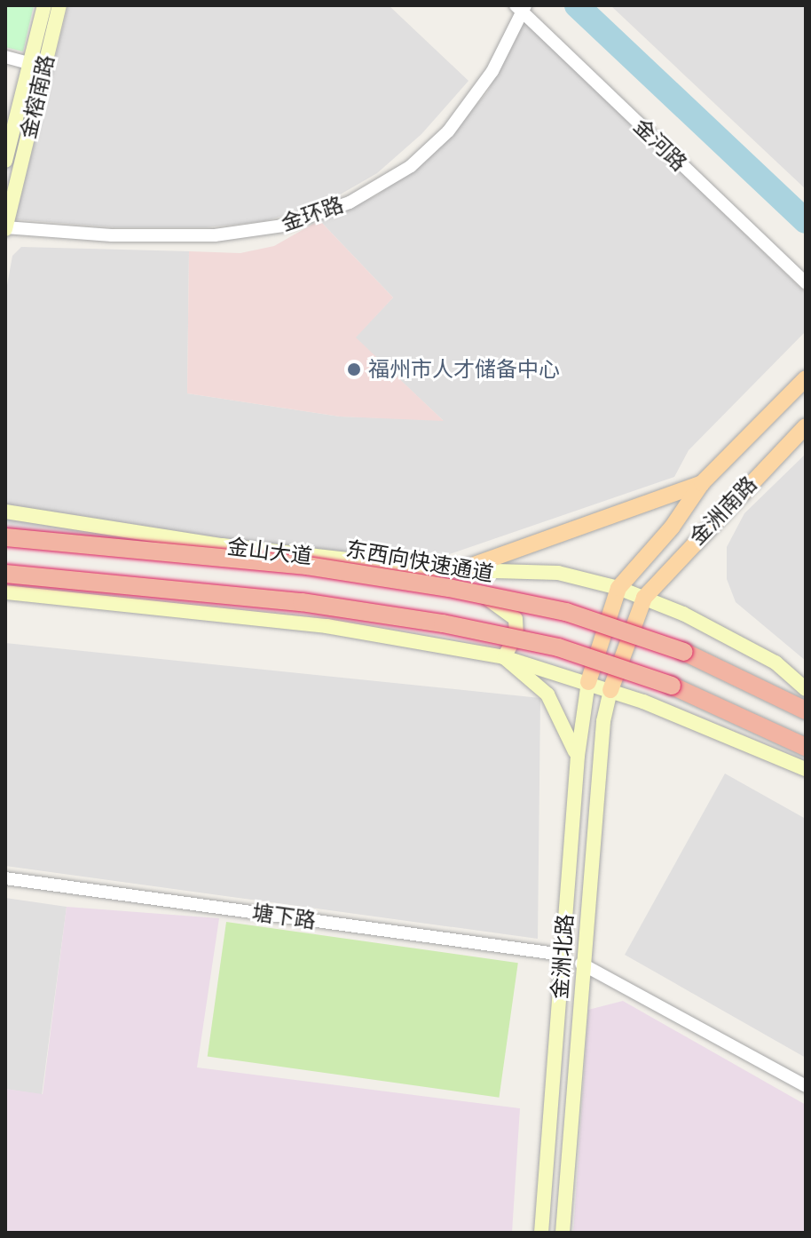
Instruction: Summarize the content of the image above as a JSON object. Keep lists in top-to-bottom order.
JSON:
{
  "streets": {
    "highway": ["东西向快速通道"],
    "main road": [
      "金榕南路",
      "金洲南路",
      "金山大道",
      "金洲北路"
    ],
    "street": ["金河路", "金环路", "塘下路"]
  },
  "crossings": [
    ["金榕南路", "金环路"],
    ["金河路", "金环路"],
    ["金洲南路", "金山大道"],
    ["塘下路", "金洲北路"]
  ],
  "places": ["福州市人才储备中心"]
}
